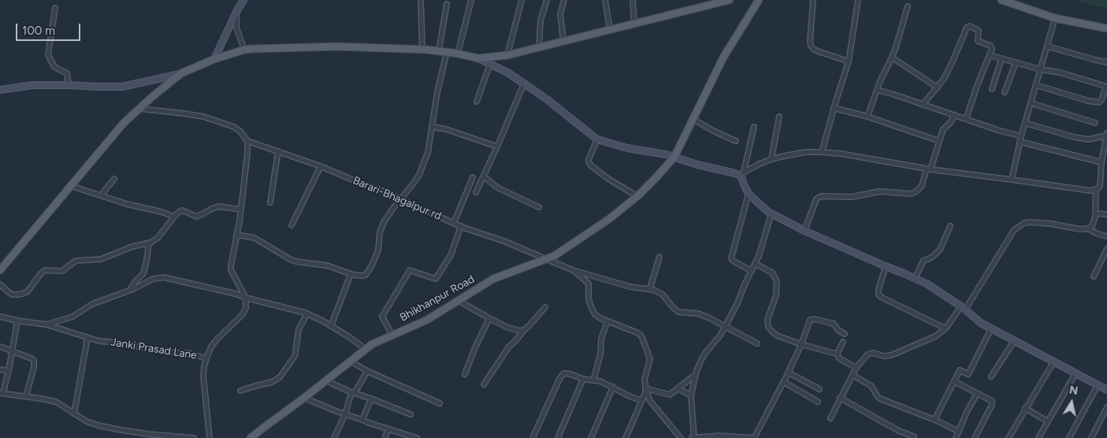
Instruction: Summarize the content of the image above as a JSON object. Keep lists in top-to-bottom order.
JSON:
{
  "streets": {
    "main road": ["Bhikhanpur Road"],
    "street": ["Barari-Bhagalpur rd", "Janki Prasad Lane"]
  },
  "crossings": [
    ["Barari-Bhagalpur rd", "Bhikhanpur Road"]
  ],
  "scale_bar": "100 m",
  "north": "top"
}
